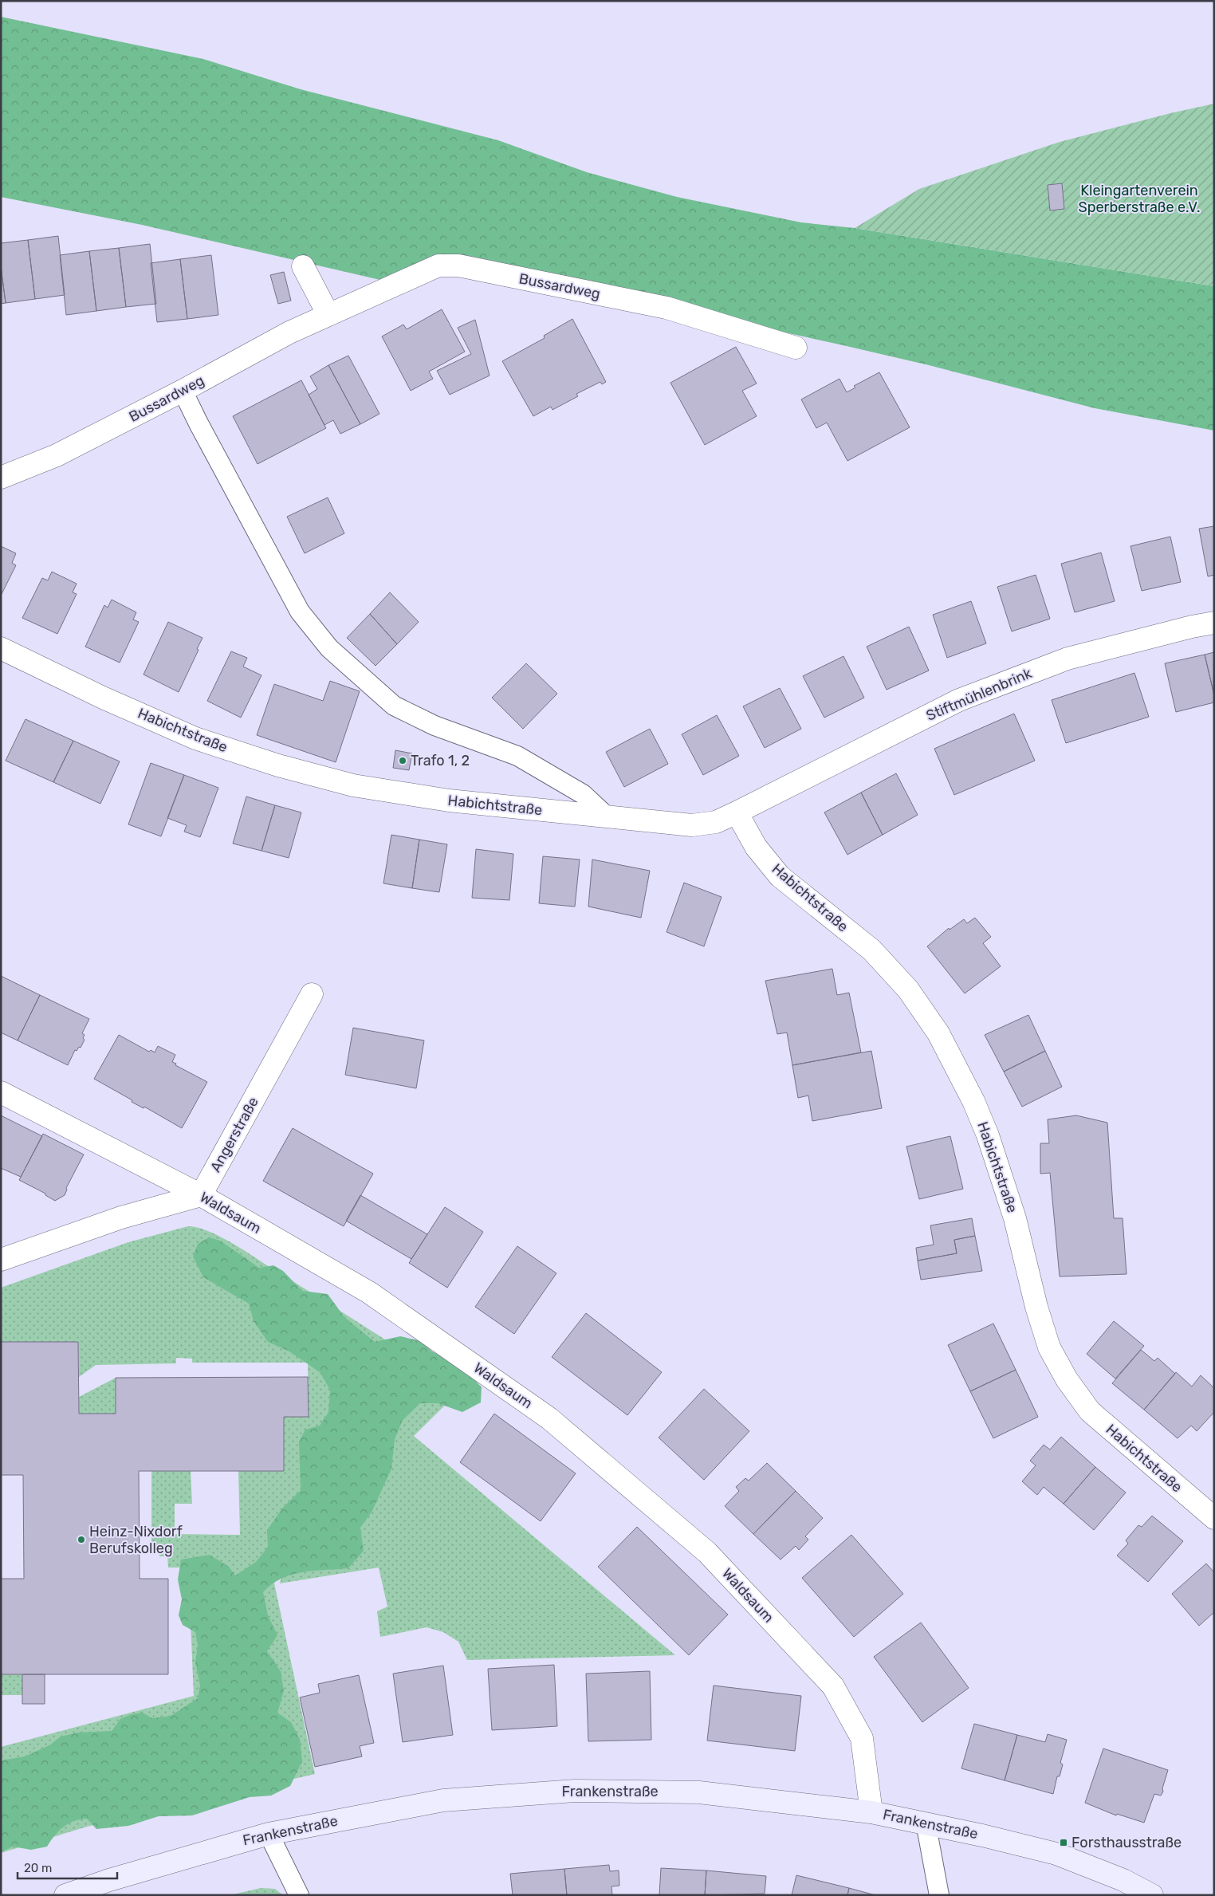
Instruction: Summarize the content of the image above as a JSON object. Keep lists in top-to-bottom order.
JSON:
{
  "streets": {
    "main road": ["Frankenstraße"],
    "street": [
      "Bussardweg",
      "Stiftmühlenbrink",
      "Habichtstraße",
      "Angerstraße",
      "Waldsaum"
    ]
  },
  "crossings": [
    ["Stiftmühlenbrink", "Habichtstraße"],
    ["Angerstraße", "Waldsaum"],
    ["Waldsaum", "Frankenstraße"]
  ],
  "parks": ["Kleingartenverein Sperberstraße e.V."],
  "places": {
    "other": ["Trafo 1, 2", "Heinz-Nixdorf Berufskolleg"],
    "transit": ["Forsthausstraße"]
  },
  "scale_bar": "20 m"
}
